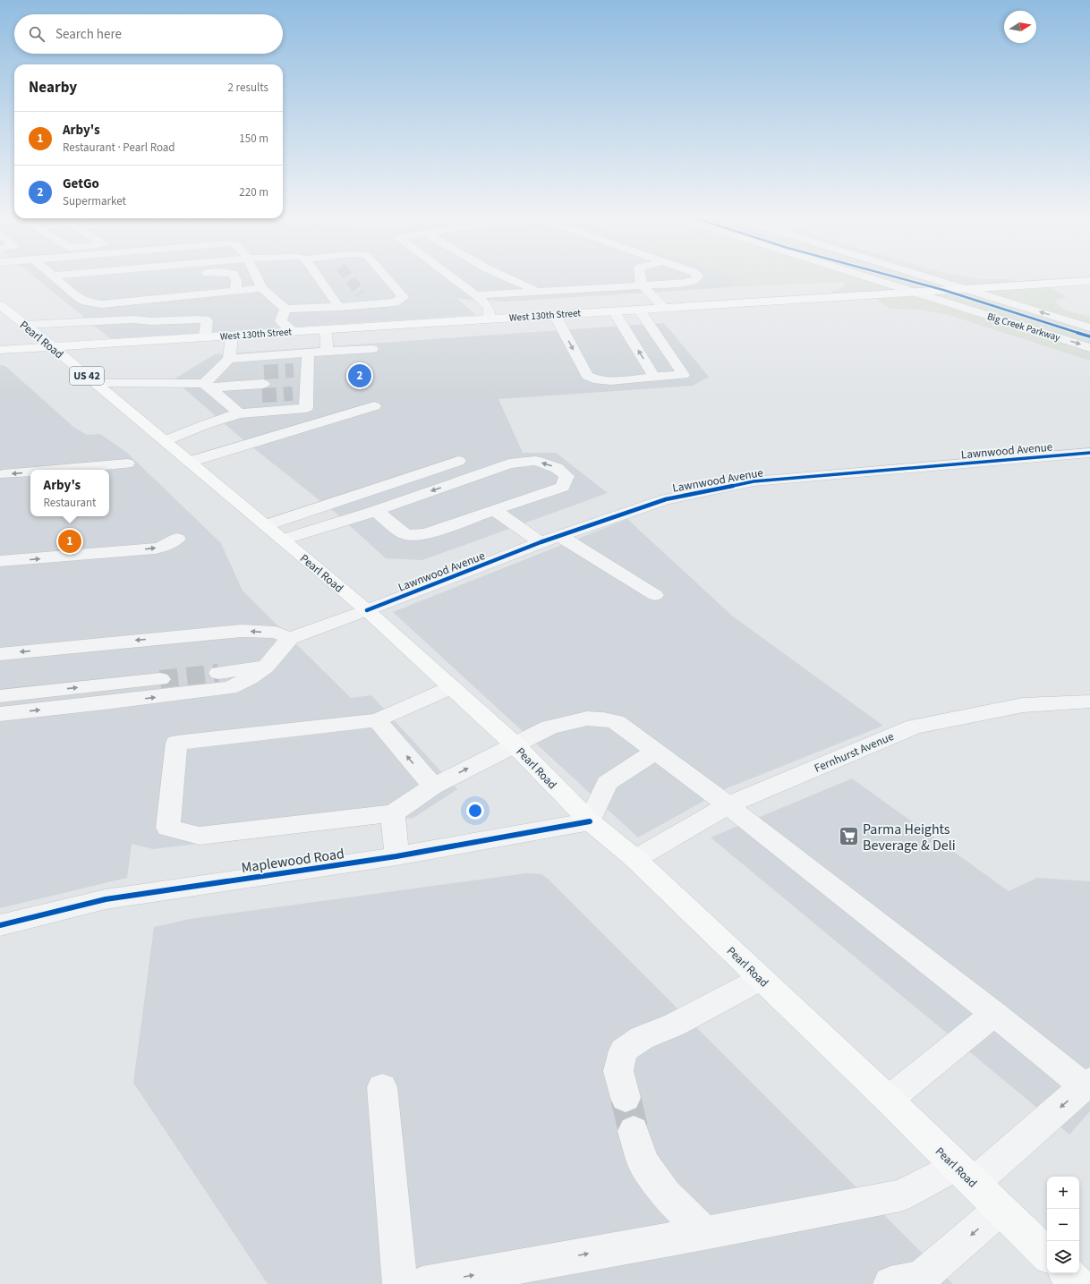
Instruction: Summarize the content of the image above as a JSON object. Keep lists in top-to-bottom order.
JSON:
{
  "streets": {
    "main road": ["West 130th Street", "Pearl Road", "US 42"],
    "street": [
      "Big Creek Parkway",
      "Lawnwood Avenue",
      "Fernhurst Avenue",
      "Maplewood Road"
    ]
  },
  "crossings": [
    ["West 130th Street", "Big Creek Parkway"],
    ["West 130th Street", "Pearl Road"],
    ["Pearl Road", "Lawnwood Avenue"],
    ["Pearl Road", "Fernhurst Avenue"],
    ["Pearl Road", "Maplewood Road"]
  ],
  "places": {
    "supermarket": ["Parma Heights Beverage & Deli"]
  },
  "north": "right",
  "page": {
    "search": "Search here",
    "heading": ["Nearby", "2 results"],
    "list": [
      {
        "mark": "1",
        "name": "Arby's",
        "note": "Restaurant · Pearl Road",
        "value": "150 m"
      },
      {
        "mark": "2",
        "name": "GetGo",
        "note": "Supermarket",
        "value": "220 m"
      }
    ],
    "pins": ["2", "1"],
    "popup": ["Arby's", "Restaurant"],
    "map_buttons": ["+", "−"]
  }
}
